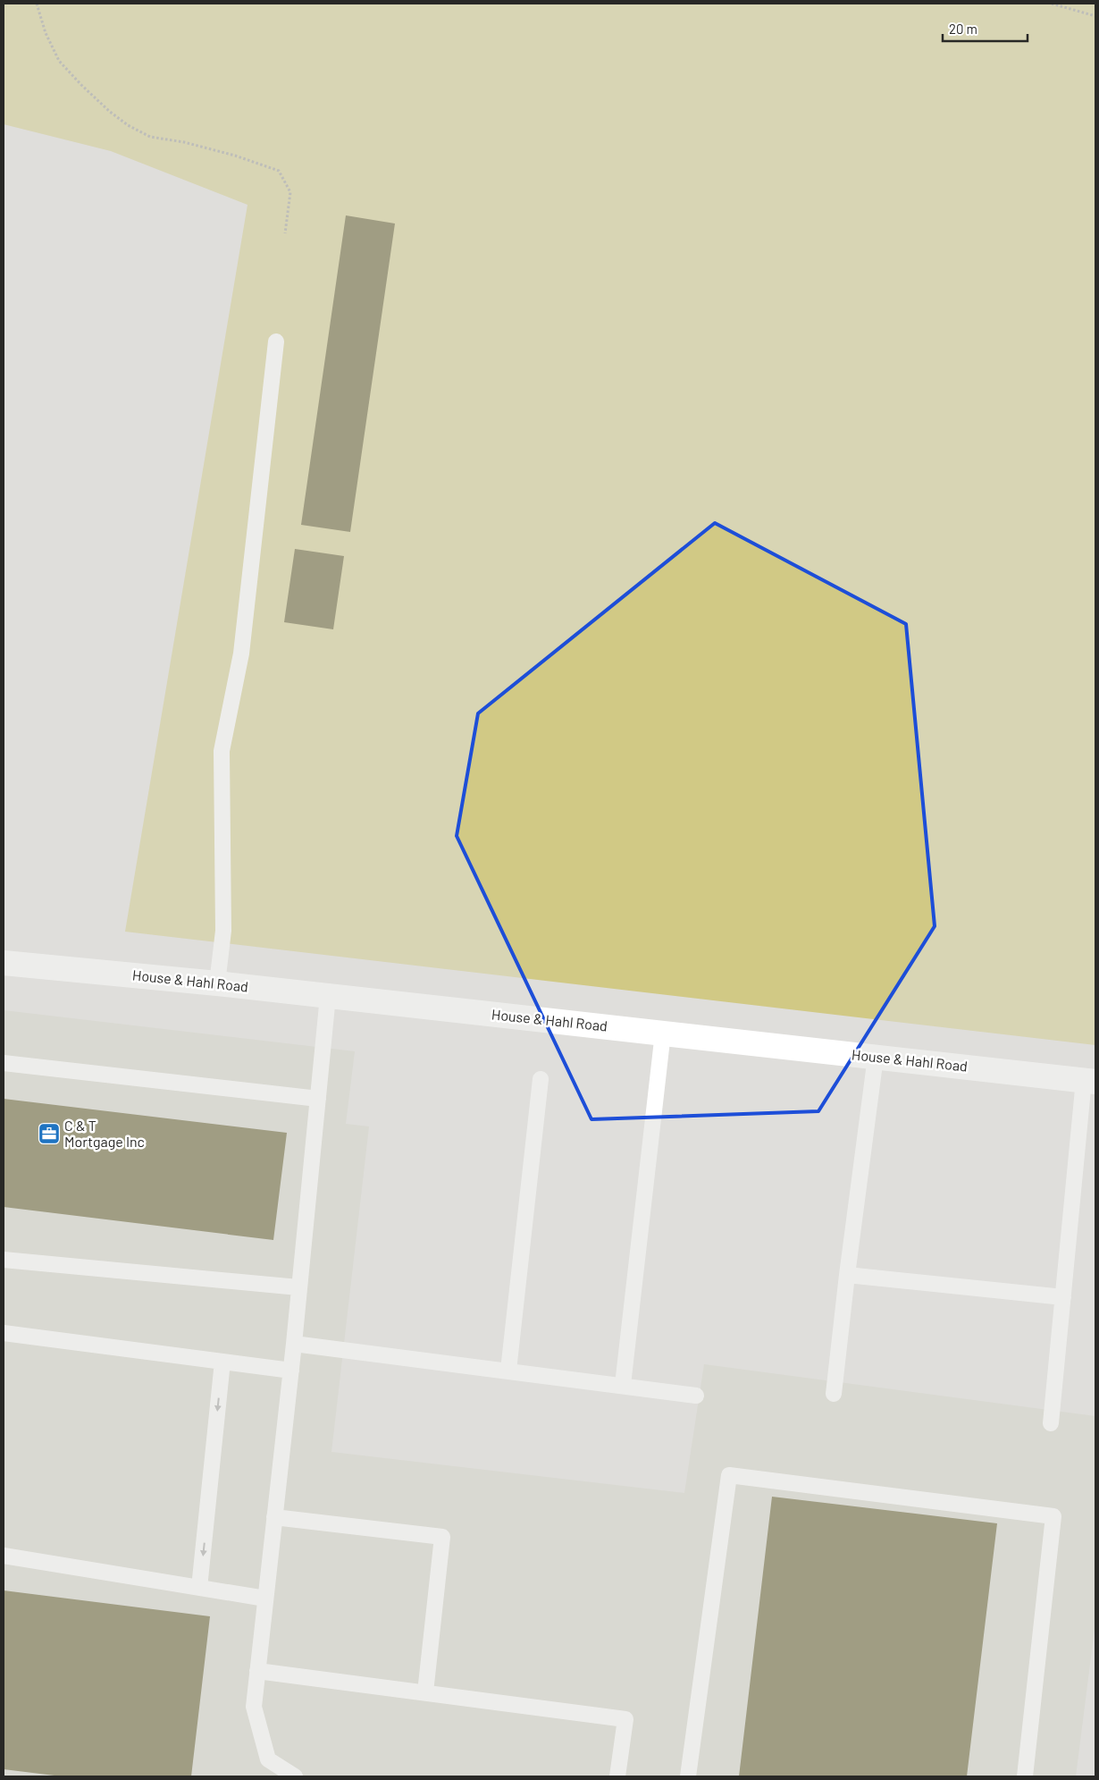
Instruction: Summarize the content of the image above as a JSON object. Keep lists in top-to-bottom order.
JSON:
{
  "streets": {
    "street": ["House & Hahl Road"]
  },
  "places": {
    "office": ["C & T Mortgage Inc"]
  },
  "scale_bar": "20 m"
}
